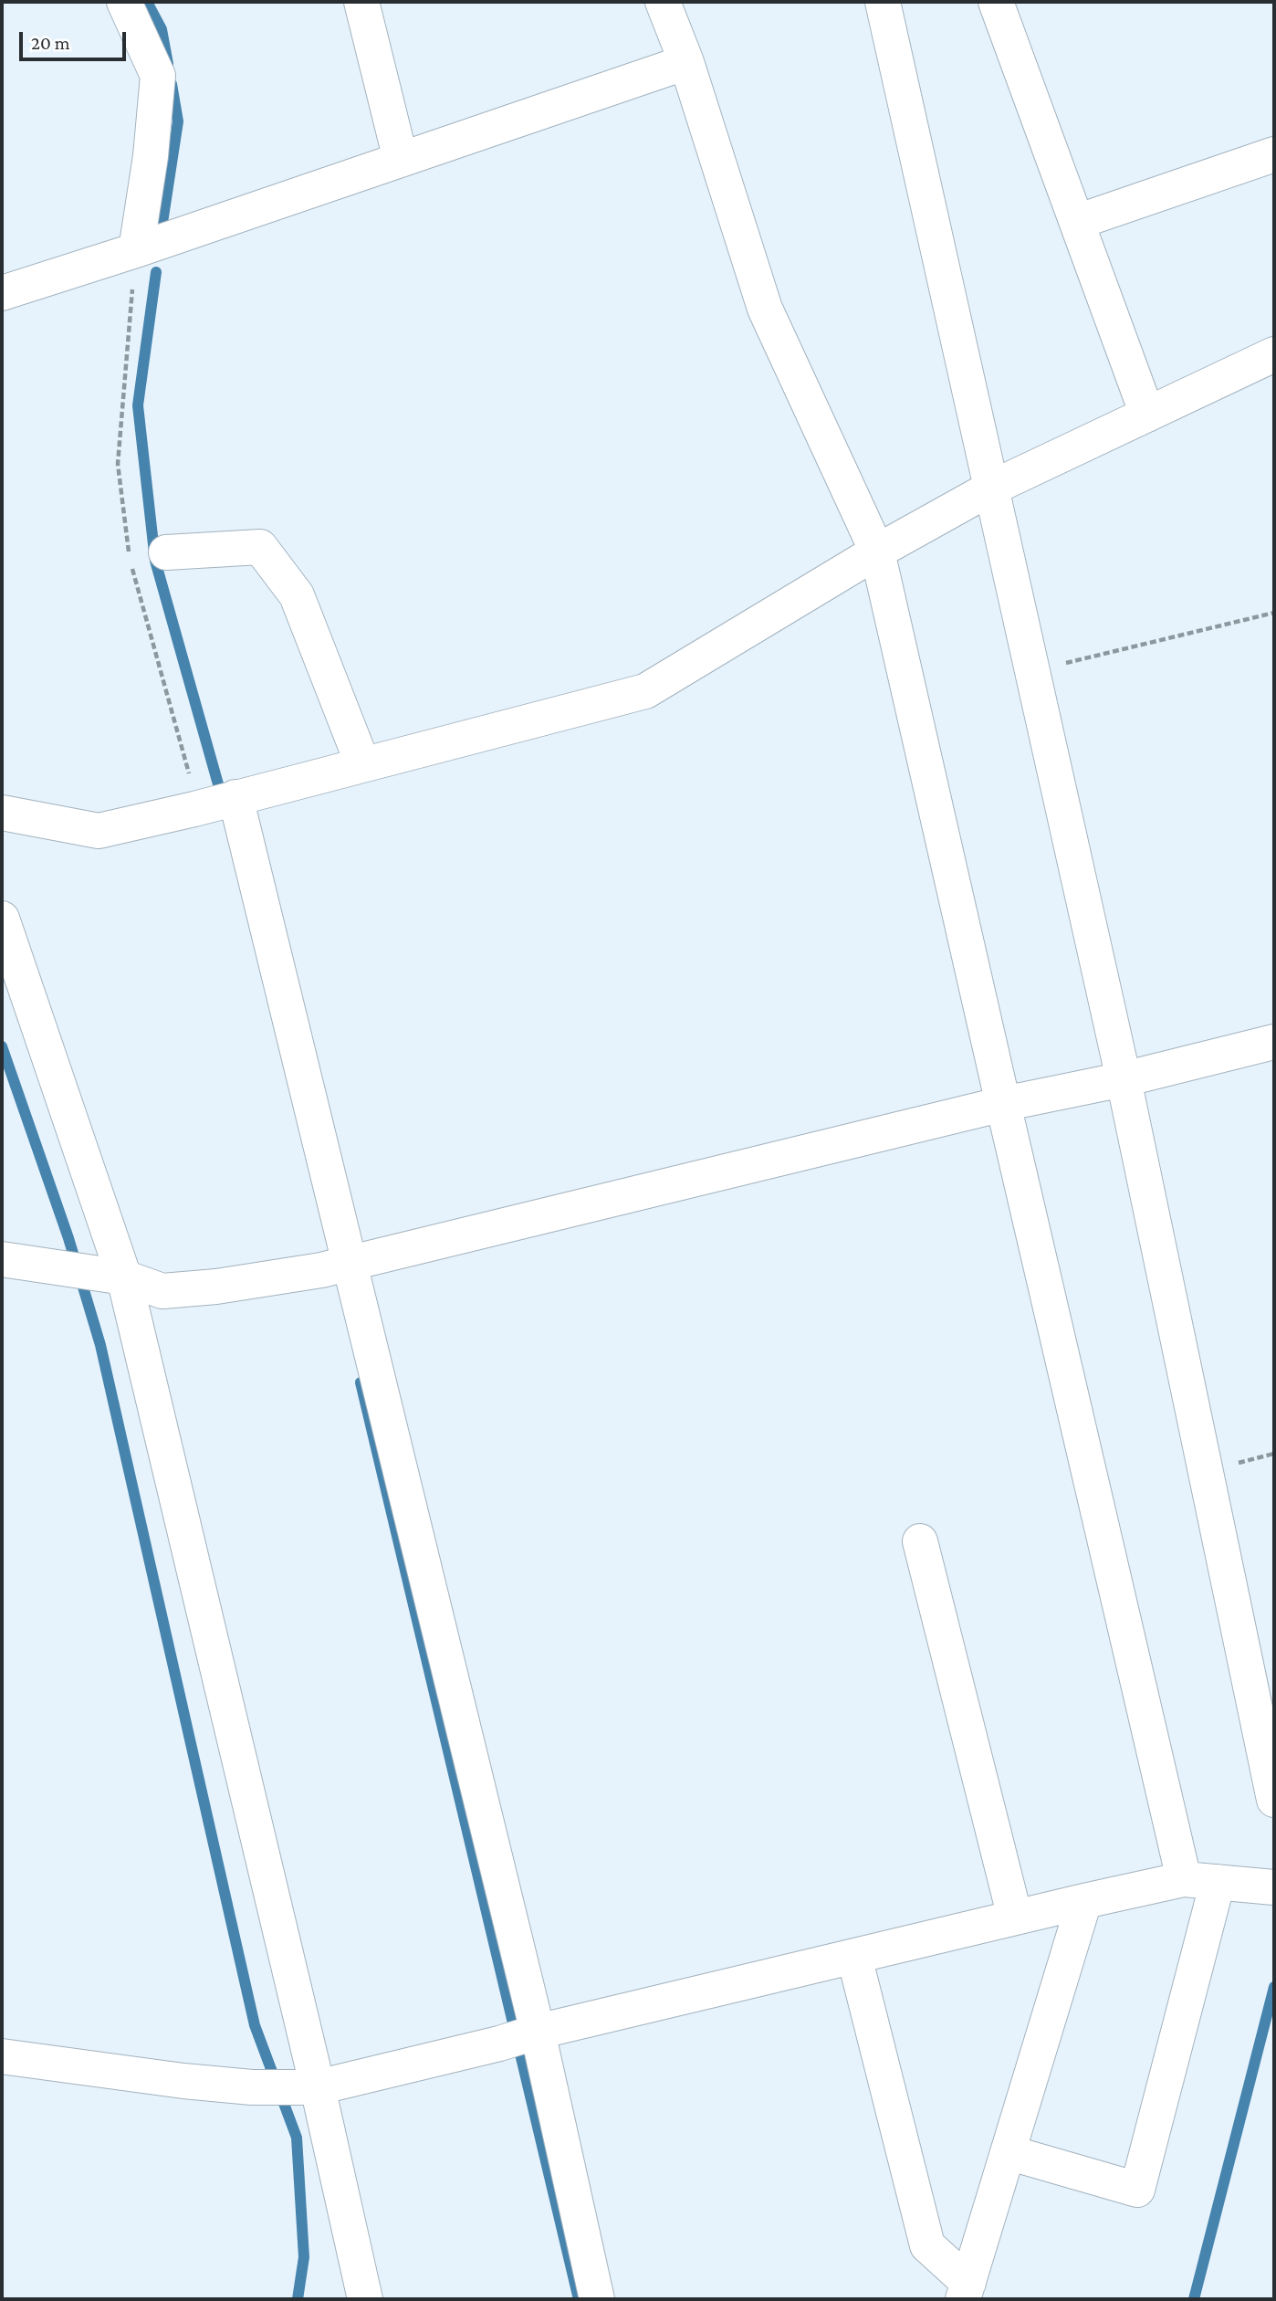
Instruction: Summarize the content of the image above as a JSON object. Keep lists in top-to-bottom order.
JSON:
{
  "scale_bar": "20 m"
}
